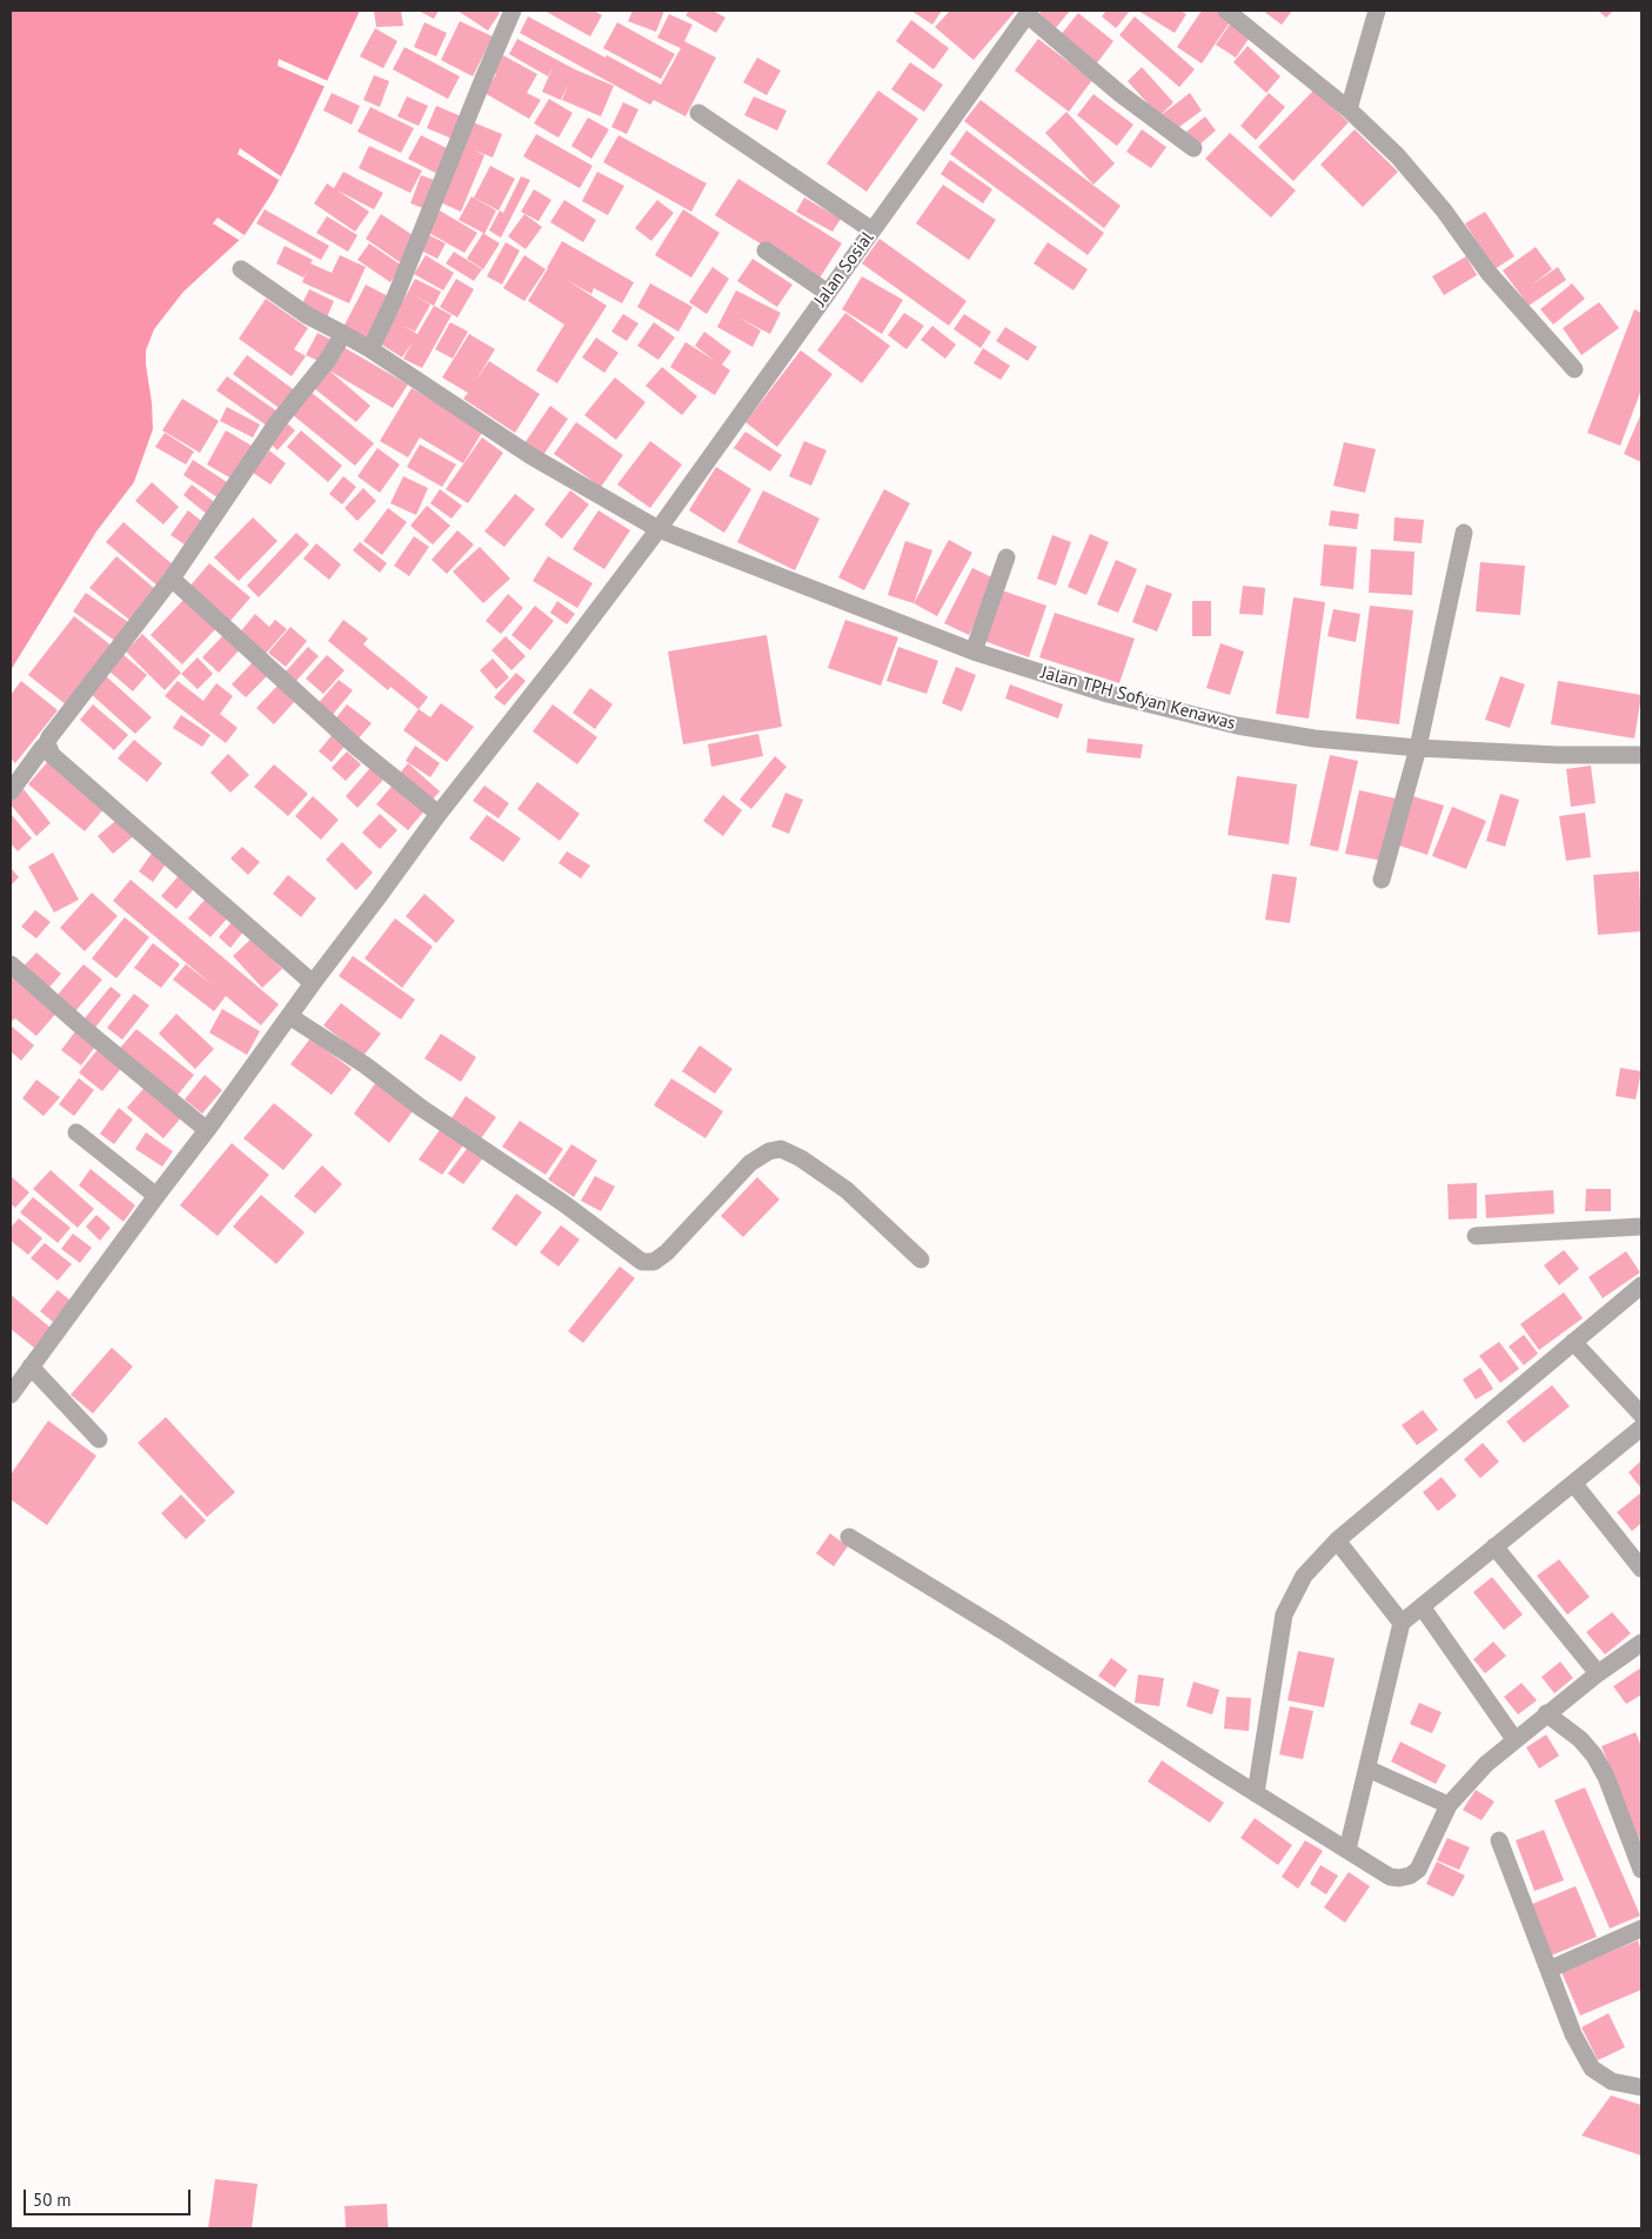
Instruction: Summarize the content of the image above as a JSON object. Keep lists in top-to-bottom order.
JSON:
{
  "streets": {
    "street": ["Jalan Sosial", "Jalan TPH Sofyan Kenawas"]
  },
  "crossings": [
    ["Jalan Sosial", "Jalan TPH Sofyan Kenawas"]
  ],
  "scale_bar": "50 m"
}
